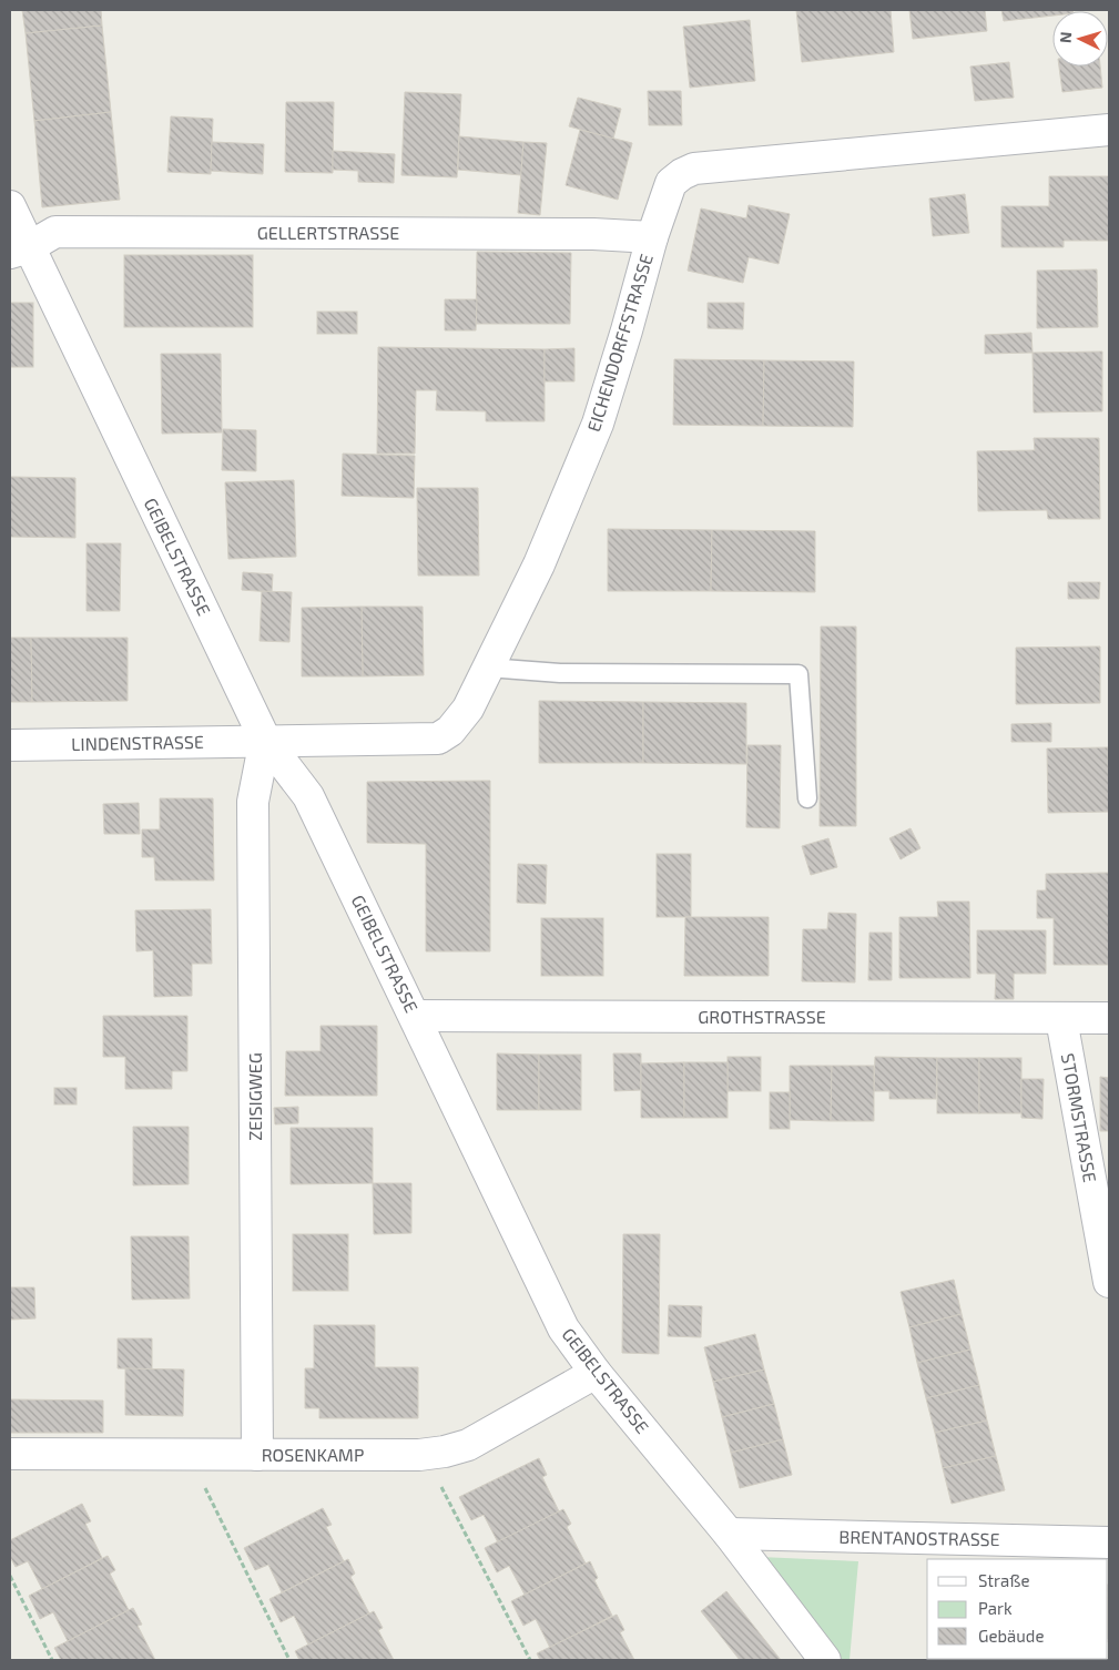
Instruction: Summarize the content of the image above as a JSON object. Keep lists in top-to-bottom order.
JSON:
{
  "streets": {
    "street": [
      "GELLERTSTRASSE",
      "EICHENDORFFSTRASSE",
      "GEIBELSTRASSE",
      "LINDENSTRASSE",
      "GROTHSTRASSE",
      "ZEISIGWEG",
      "STORMSTRASSE",
      "ROSENKAMP",
      "BRENTANOSTRASSE"
    ]
  },
  "crossings": [
    ["GELLERTSTRASSE", "EICHENDORFFSTRASSE"],
    ["GELLERTSTRASSE", "GEIBELSTRASSE"],
    ["EICHENDORFFSTRASSE", "GEIBELSTRASSE"],
    ["EICHENDORFFSTRASSE", "LINDENSTRASSE"],
    ["EICHENDORFFSTRASSE", "ZEISIGWEG"],
    ["GEIBELSTRASSE", "LINDENSTRASSE"],
    ["GEIBELSTRASSE", "GROTHSTRASSE"],
    ["GEIBELSTRASSE", "ZEISIGWEG"],
    ["GEIBELSTRASSE", "ROSENKAMP"],
    ["GEIBELSTRASSE", "BRENTANOSTRASSE"],
    ["LINDENSTRASSE", "ZEISIGWEG"],
    ["GROTHSTRASSE", "STORMSTRASSE"],
    ["ZEISIGWEG", "ROSENKAMP"]
  ],
  "legend": ["Straße", "Park", "Gebäude"],
  "north": "left"
}
